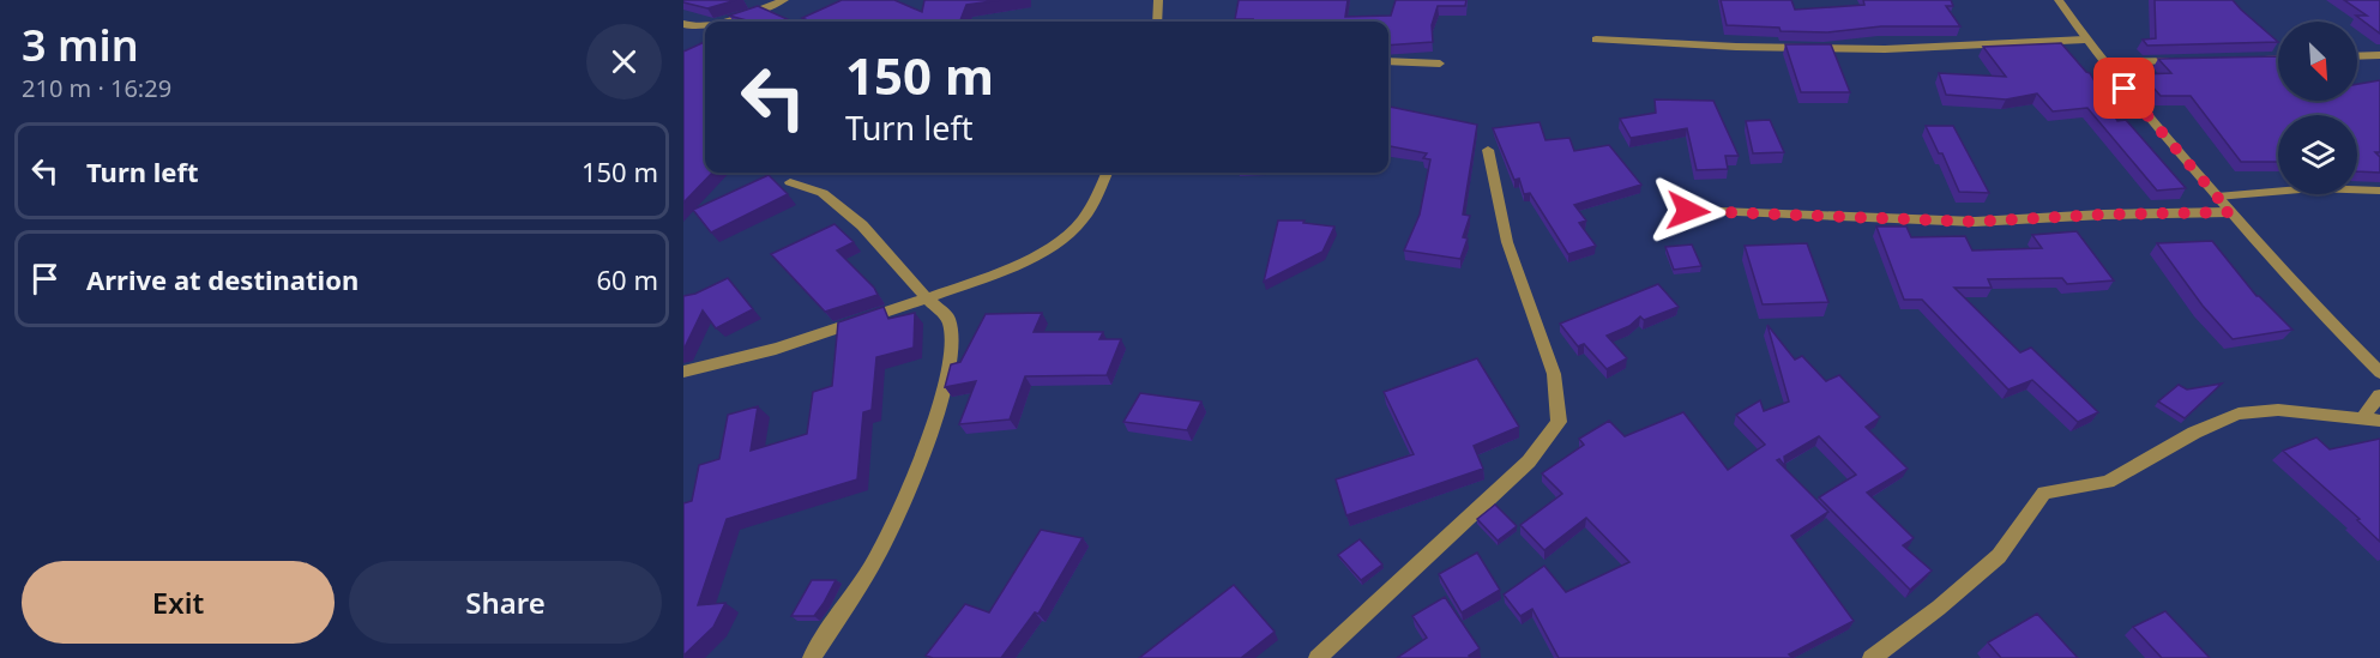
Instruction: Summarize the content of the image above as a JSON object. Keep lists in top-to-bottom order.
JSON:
{
  "north": "bottom right",
  "page": {
    "heading": ["3 min", "210 m · 16:29"],
    "turn": ["150 m", "Turn left"],
    "list": [
      {
        "name": "Turn left",
        "value": "150 m"
      },
      {
        "name": "Arrive at destination",
        "value": "60 m"
      }
    ],
    "buttons": ["Exit", "Share"]
  }
}
